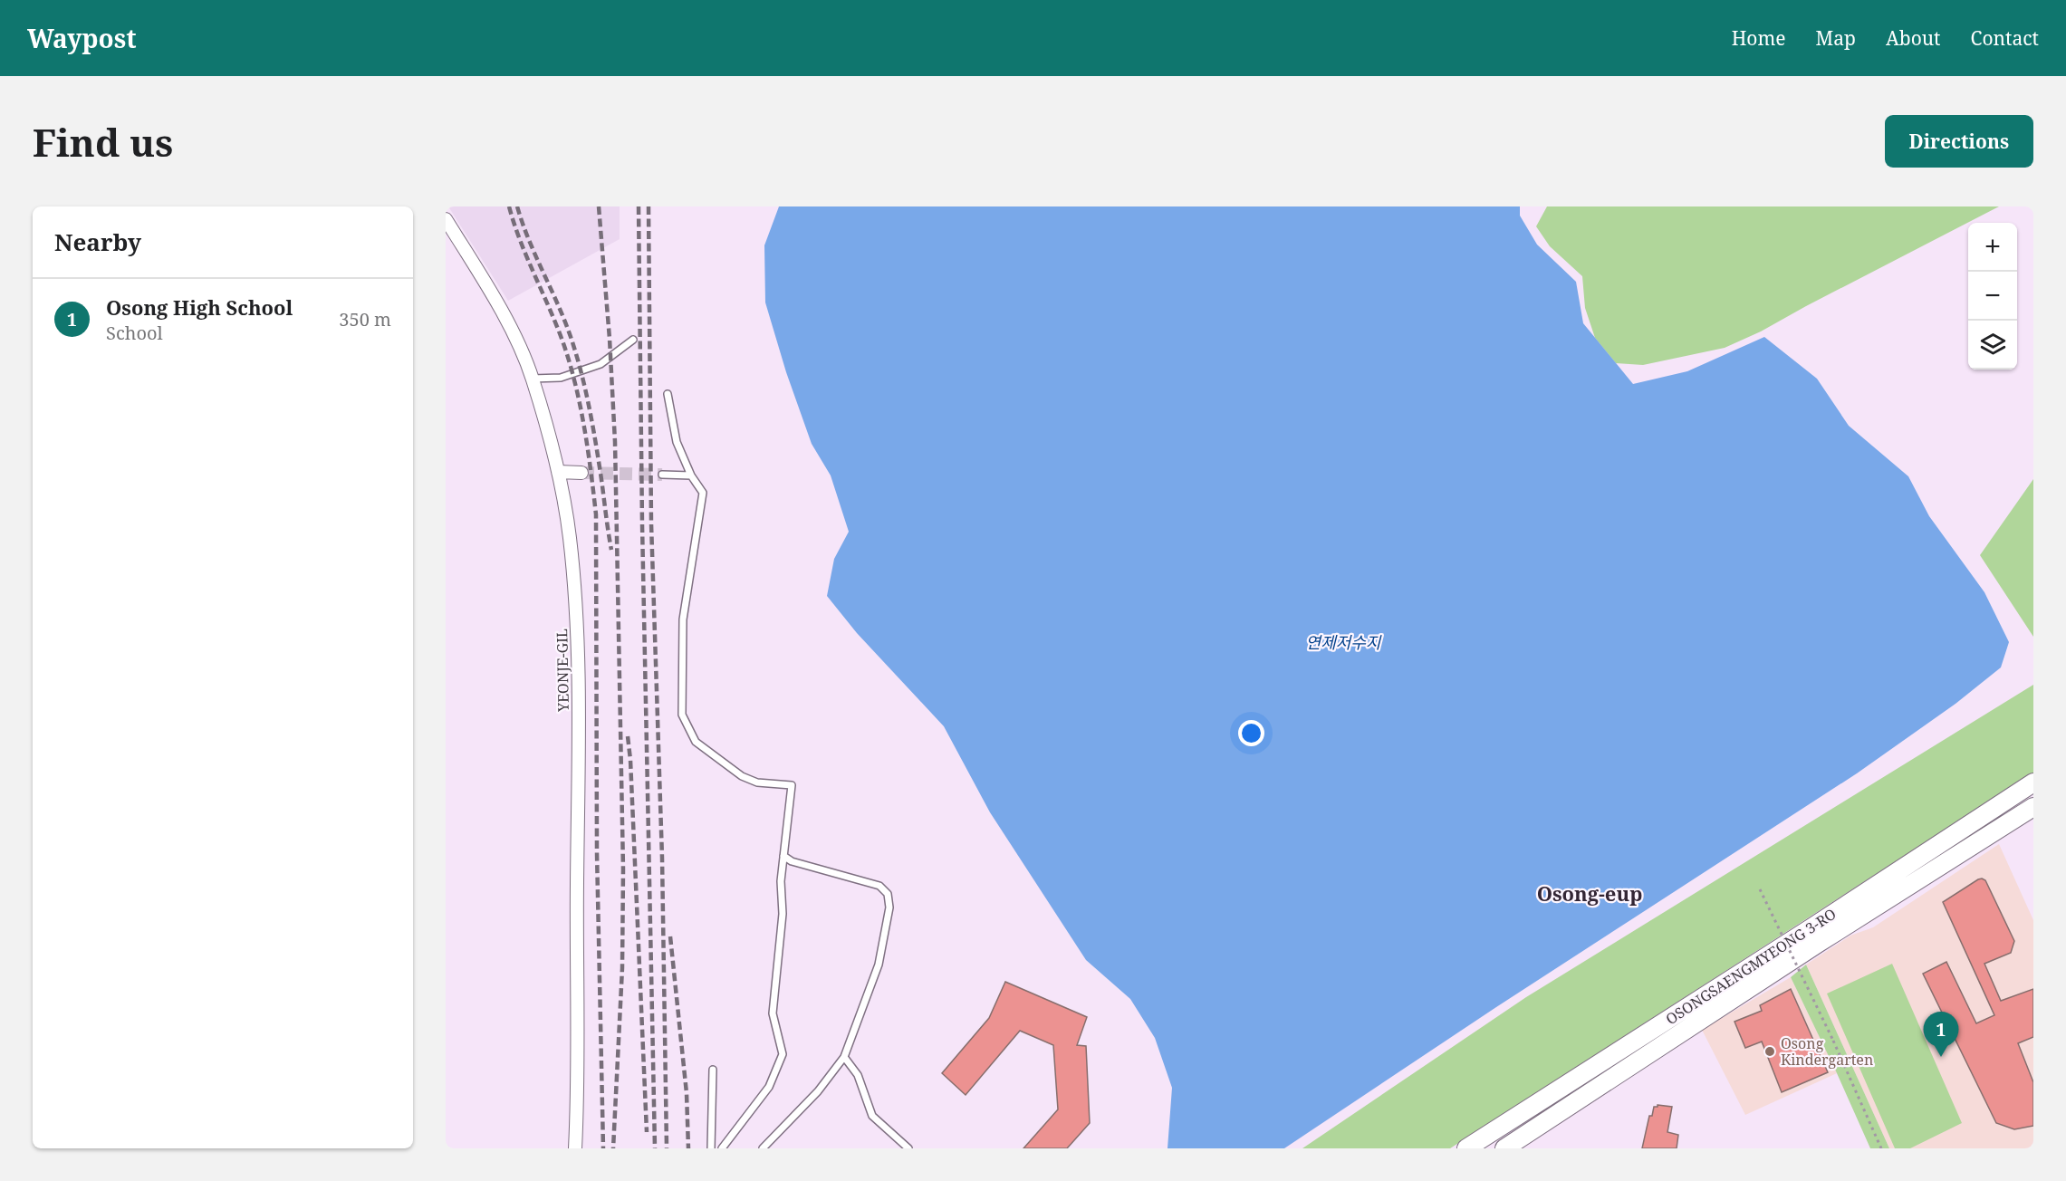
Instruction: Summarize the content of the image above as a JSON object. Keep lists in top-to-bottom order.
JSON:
{
  "streets": {
    "street": ["YEONJE-GIL", "OSONGSAENGMYEONG 3-RO"]
  },
  "districts": ["Osong-eup"],
  "water": ["연제저수지"],
  "places": ["Osong Kindergarten"],
  "page": {
    "header": "Waypost",
    "nav": [
      "Home",
      "Map",
      "About",
      "Contact"
    ],
    "buttons": "Directions",
    "title": "Find us",
    "heading": "Nearby",
    "map_buttons": ["+", "−"],
    "list": [
      {
        "mark": "1",
        "name": "Osong High School",
        "note": "School",
        "value": "350 m"
      }
    ],
    "pins": "1"
  }
}
